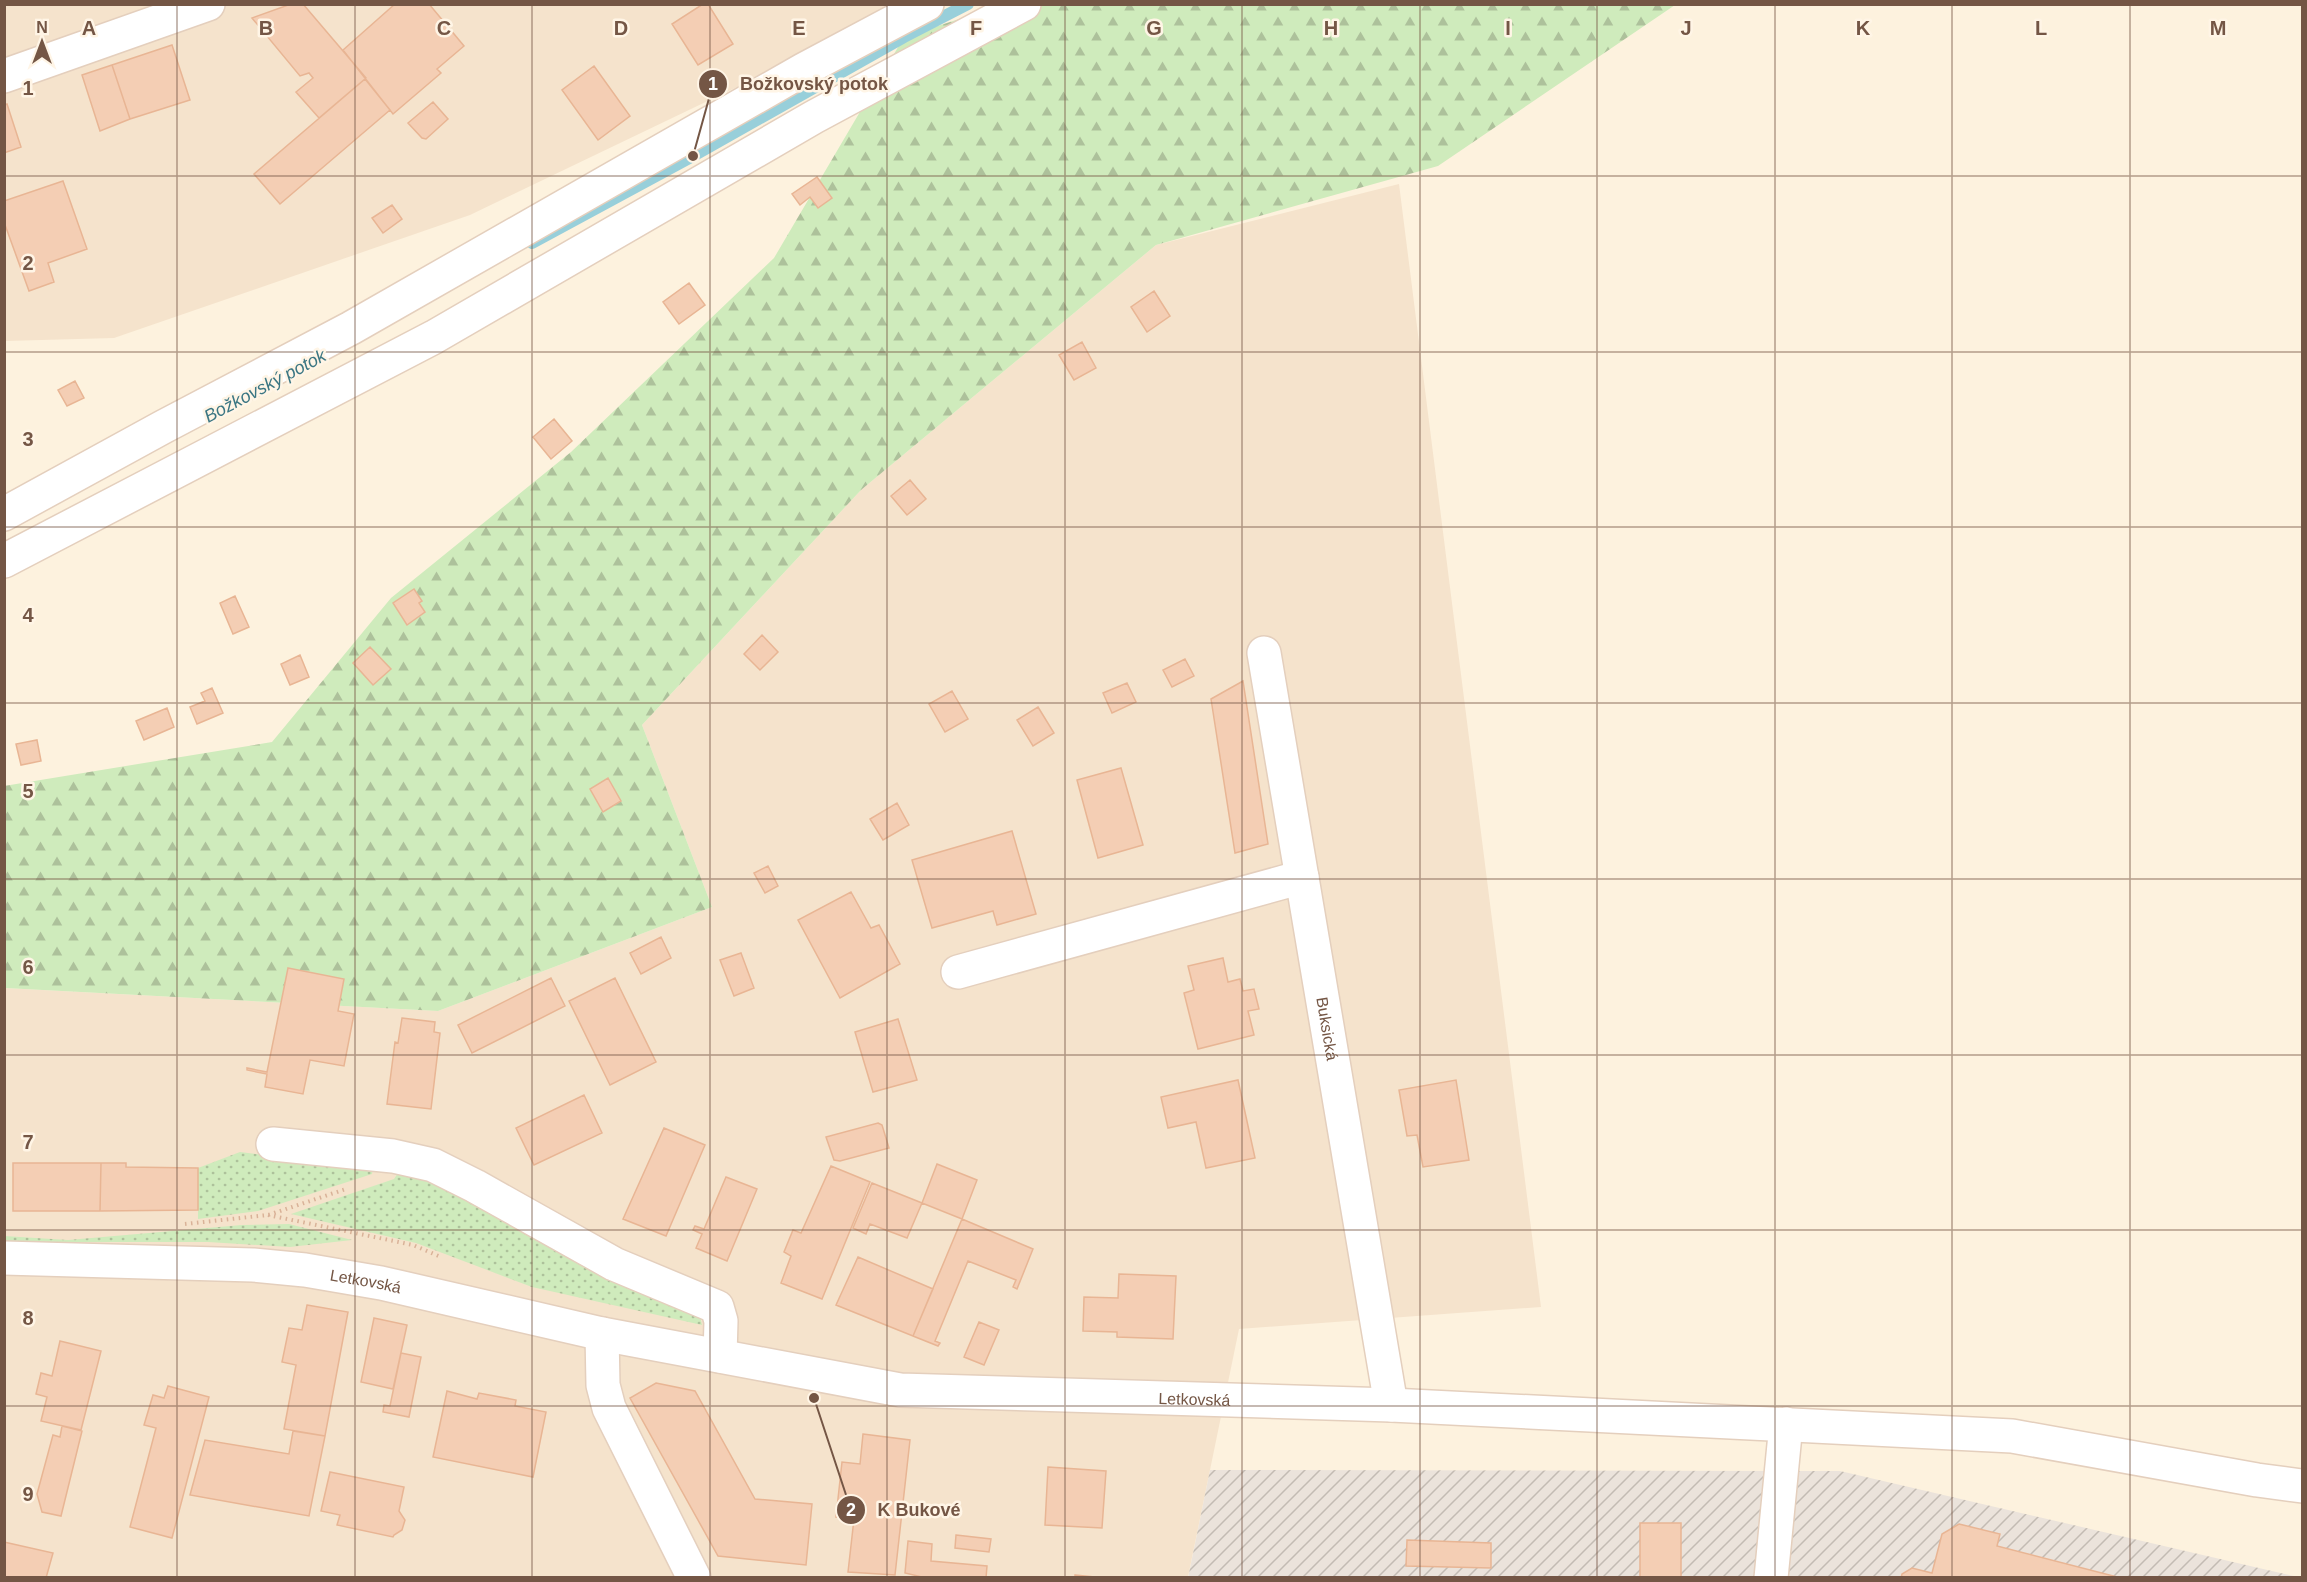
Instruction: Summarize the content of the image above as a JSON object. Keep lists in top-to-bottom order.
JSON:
{
  "streets": {
    "street": ["Buksická", "Letkovská"]
  },
  "crossings": [
    ["Buksická", "Letkovská"]
  ],
  "water": ["Božkovský potok"],
  "places": ["Božkovský potok", "K Bukové"],
  "north": "top",
  "grid": {
    "columns": [
      "A",
      "B",
      "C",
      "D",
      "E",
      "F",
      "G",
      "H",
      "I",
      "J",
      "K",
      "L",
      "M"
    ],
    "rows": [
      "1",
      "2",
      "3",
      "4",
      "5",
      "6",
      "7",
      "8",
      "9"
    ]
  }
}
